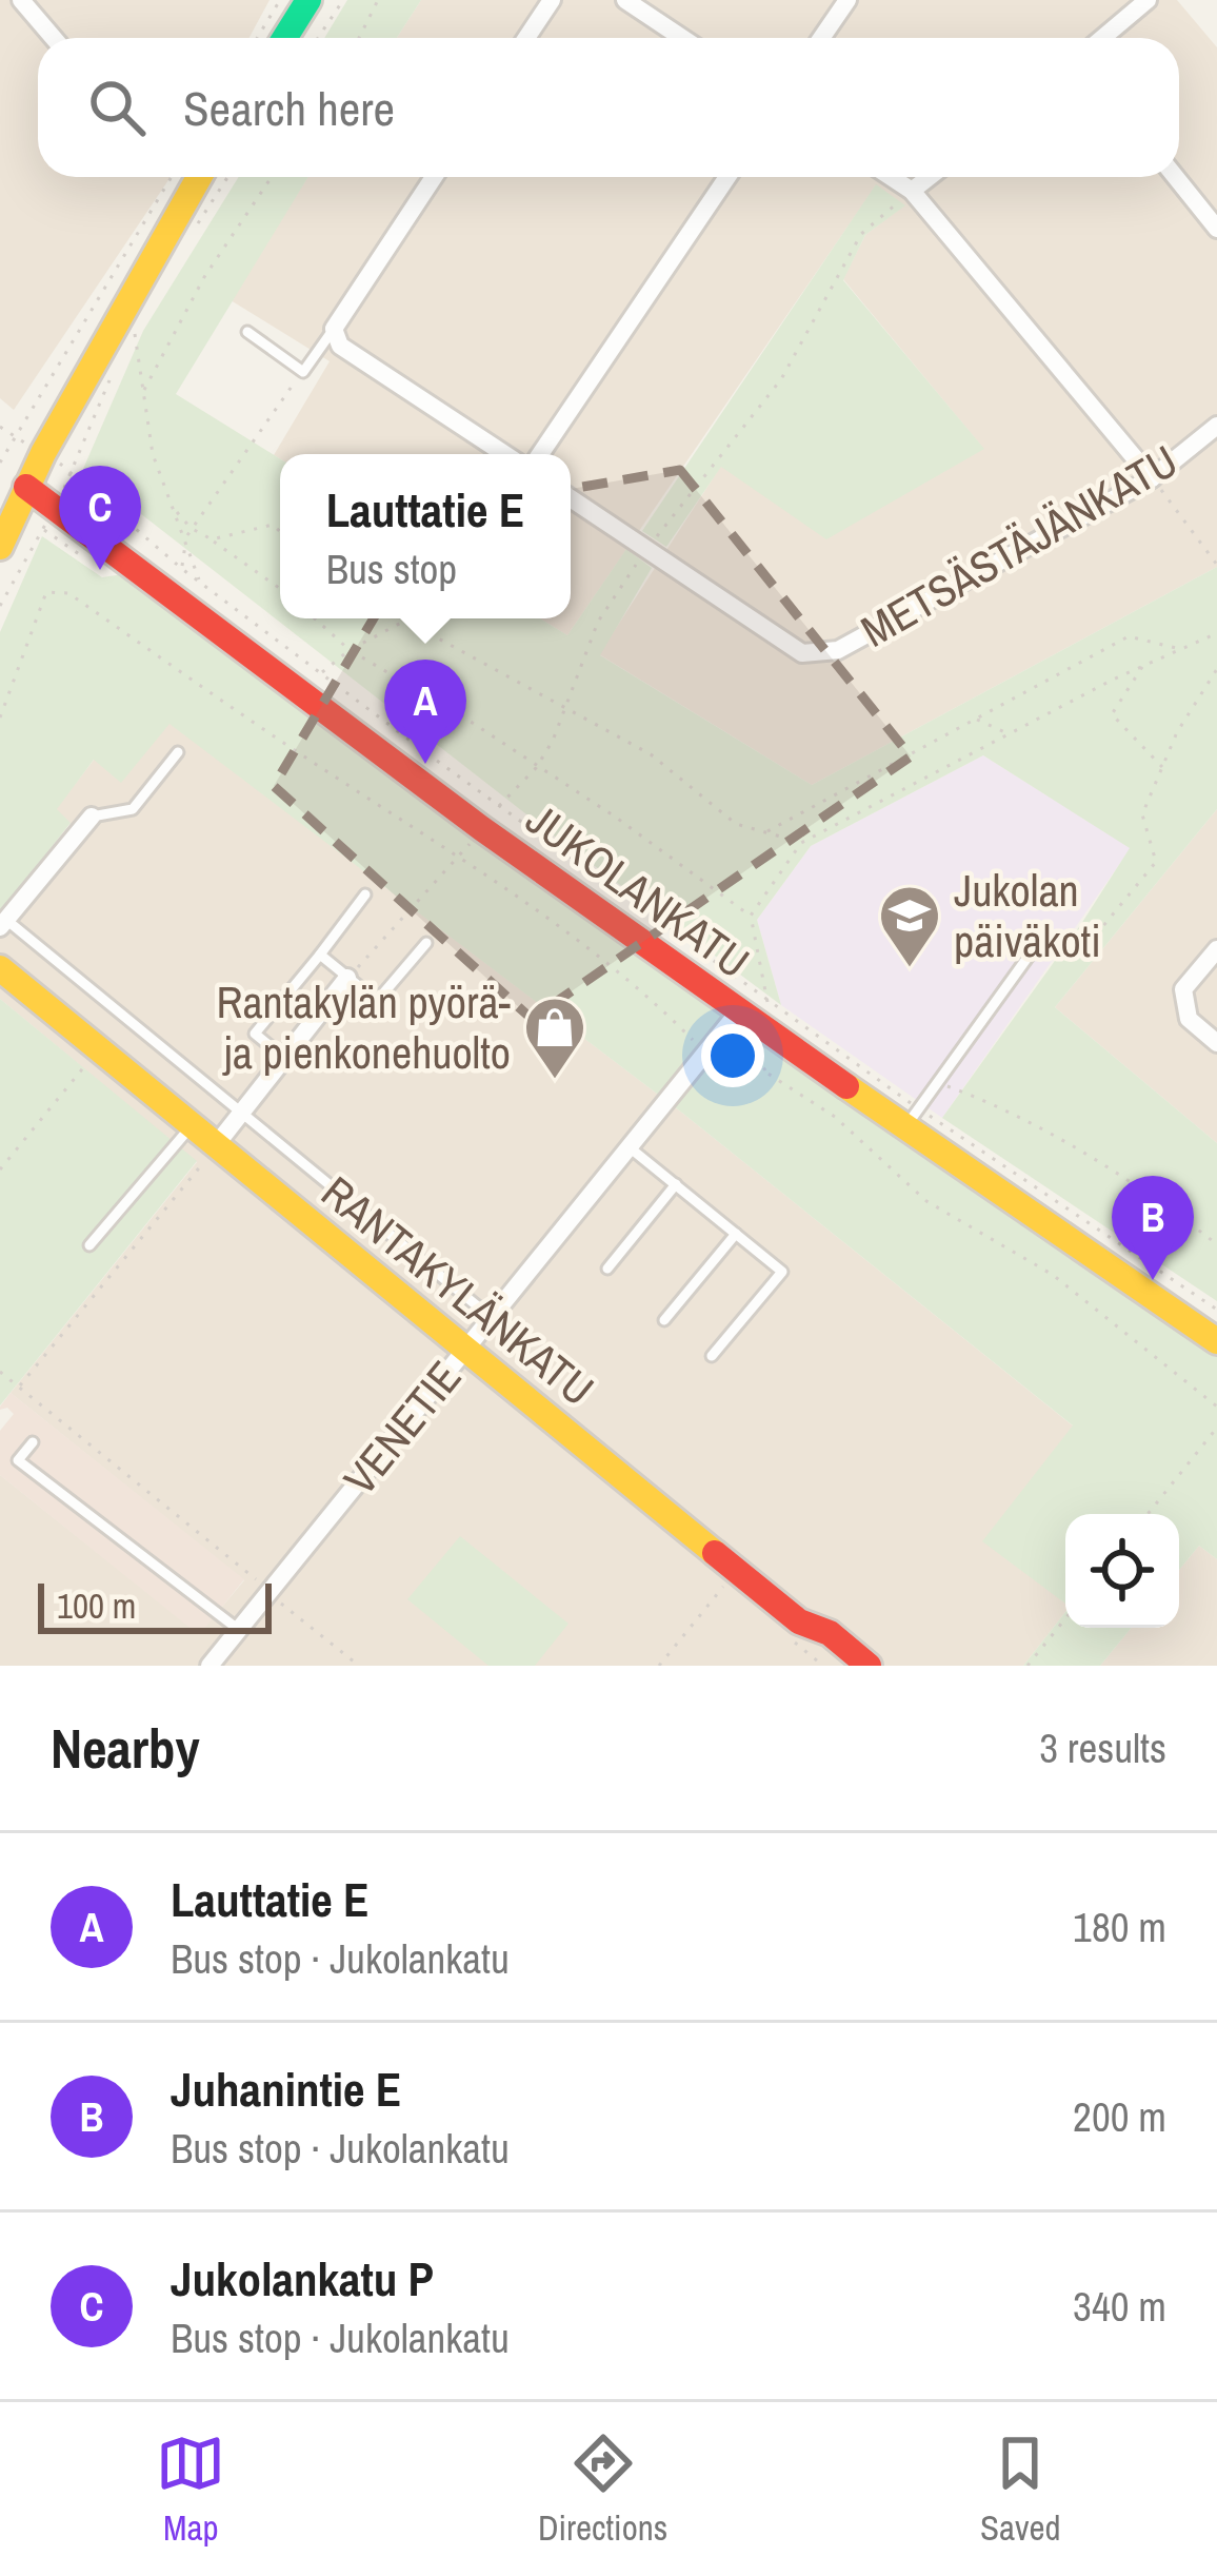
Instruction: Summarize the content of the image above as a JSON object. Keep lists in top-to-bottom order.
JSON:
{
  "streets": {
    "main road": ["JUKOLANKATU", "RANTAKYLÄNKATU"],
    "street": ["METSÄSTÄJÄNKATU", "VENETIE"]
  },
  "crossings": [
    ["JUKOLANKATU", "VENETIE"],
    ["RANTAKYLÄNKATU", "VENETIE"]
  ],
  "places": {
    "school or university": ["Jukolan päiväkoti"],
    "shop": ["Rantakylän pyörä- ja pienkonehuolto"]
  },
  "scale_bar": "100 m",
  "page": {
    "search": "Search here",
    "popup": ["Lauttatie E", "Bus stop"],
    "pins": ["C", "A", "B"],
    "scale": "100 m",
    "heading": ["Nearby", "3 results"],
    "list": [
      {
        "mark": "A",
        "name": "Lauttatie E",
        "note": "Bus stop · Jukolankatu",
        "value": "180 m"
      },
      {
        "mark": "B",
        "name": "Juhanintie E",
        "note": "Bus stop · Jukolankatu",
        "value": "200 m"
      },
      {
        "mark": "C",
        "name": "Jukolankatu P",
        "note": "Bus stop · Jukolankatu",
        "value": "340 m"
      }
    ],
    "nav": ["Map", "Directions", "Saved"]
  }
}
